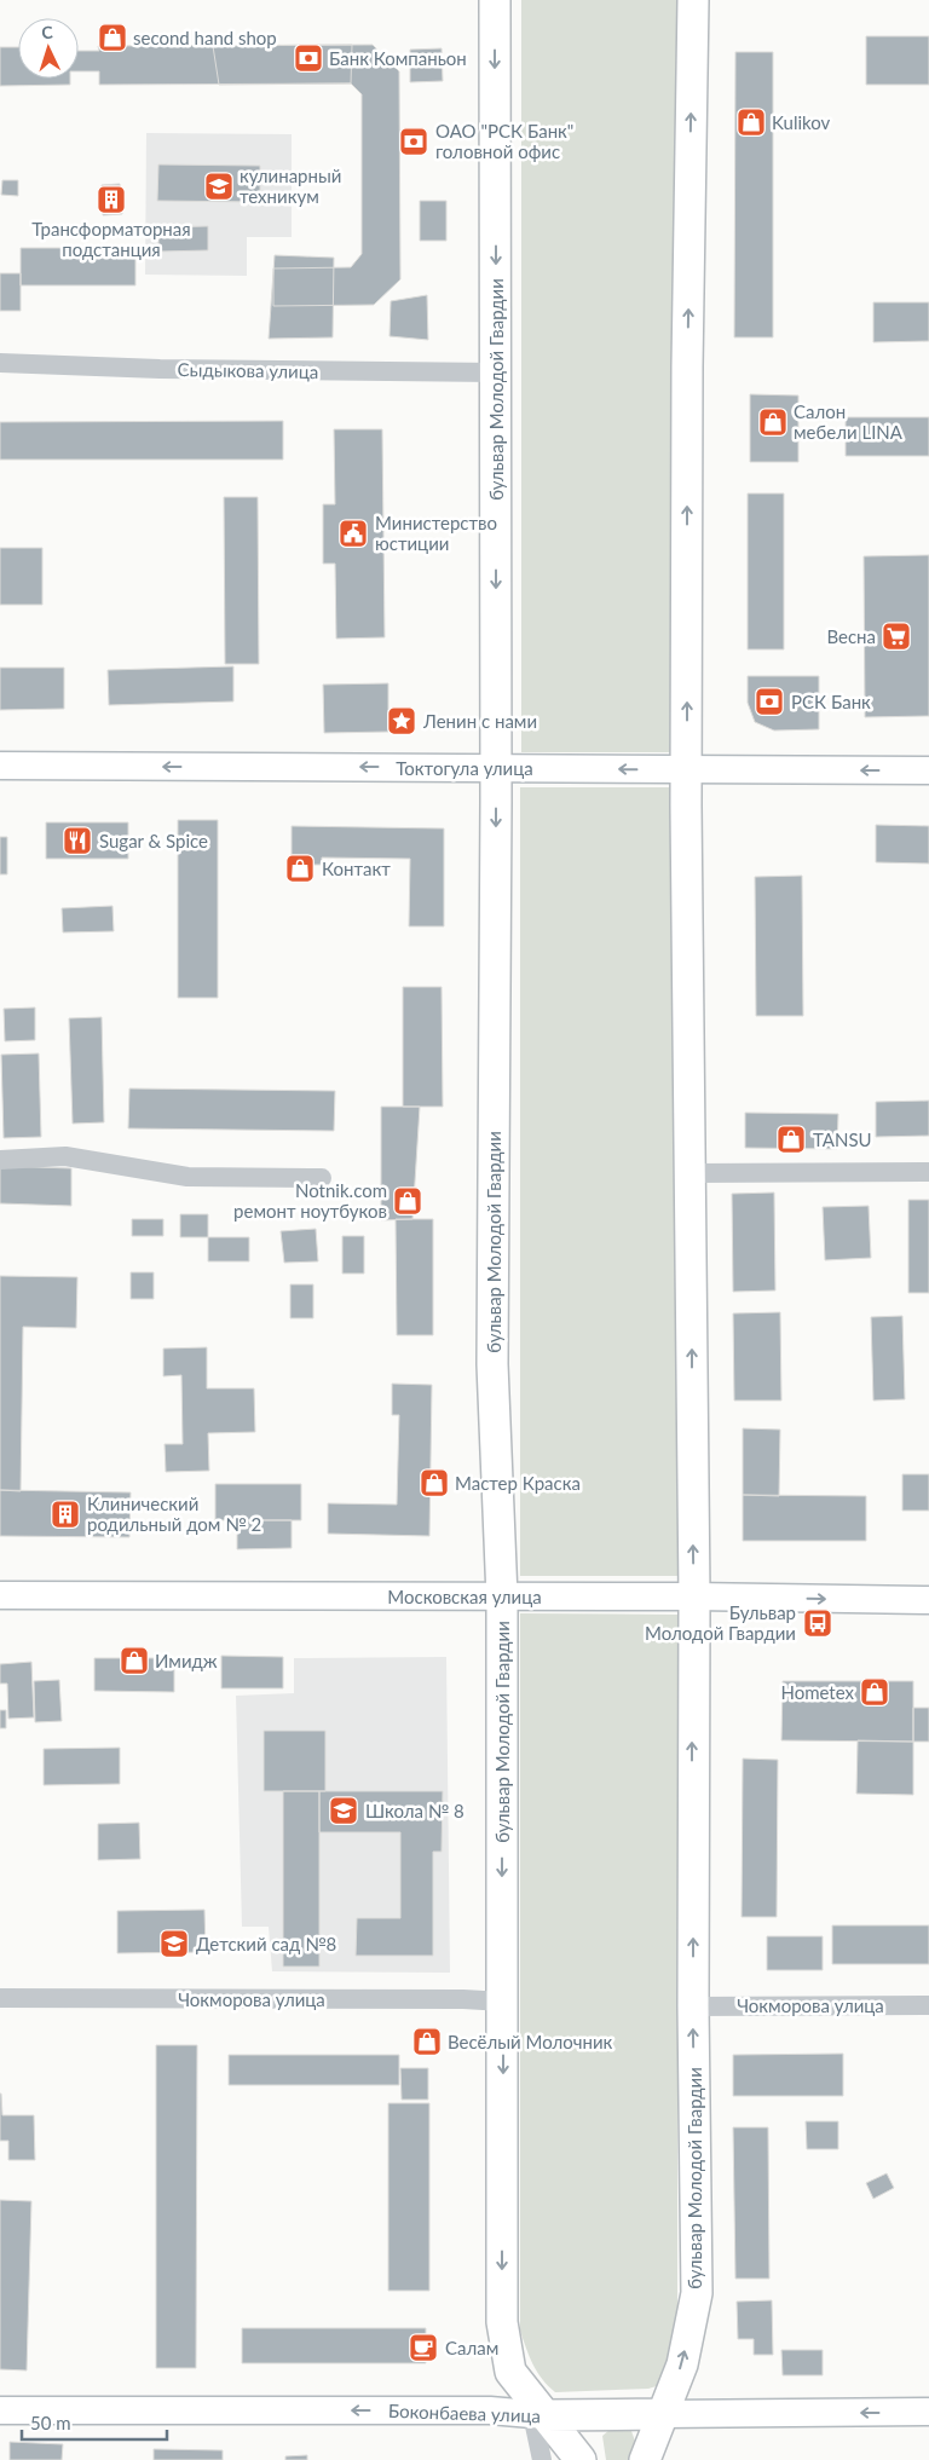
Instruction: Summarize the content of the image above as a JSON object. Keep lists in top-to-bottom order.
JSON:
{
  "streets": {
    "main road": [
      "бульвар Молодой Гвардии",
      "Токтогула улица",
      "Московская улица",
      "Боконбаева улица"
    ],
    "street": ["Сыдыкова улица", "Чокморова улица"]
  },
  "crossings": [
    ["Сыдыкова улица", "бульвар Молодой Гвардии"],
    ["бульвар Молодой Гвардии", "Токтогула улица"],
    ["бульвар Молодой Гвардии", "Московская улица"],
    ["бульвар Молодой Гвардии", "Чокморова улица"],
    ["бульвар Молодой Гвардии", "Боконбаева улица"]
  ],
  "one_way": ["Токтогула улица", "Боконбаева улица"],
  "places": {
    "shop": [
      "second hand shop",
      "Kulikov",
      "Салон мебели LINA",
      "Контакт",
      "TANSU",
      "Notnik.com ремонт ноутбуков",
      "Мастер Краска",
      "Имидж",
      "Hometex",
      "Весёлый Молочник"
    ],
    "bank": ["Банк Компаньон", "ОАО \"РСК Банк\" головной офис", "РСК Банк"],
    "school or university": ["кулинарный техникум", "Школа № 8", "Детский сад №8"],
    "building": ["Трансформаторная подстанция", "Клинический родильный дом № 2"],
    "public building": ["Министерство юстиции"],
    "supermarket": ["Весна"],
    "place": ["Ленин с нами"],
    "restaurant": ["Sugar & Spice"],
    "bus stop": ["Бульвар Молодой Гвардии"],
    "cafe": ["Салам"]
  },
  "scale_bar": "50 m",
  "north": "top"
}
